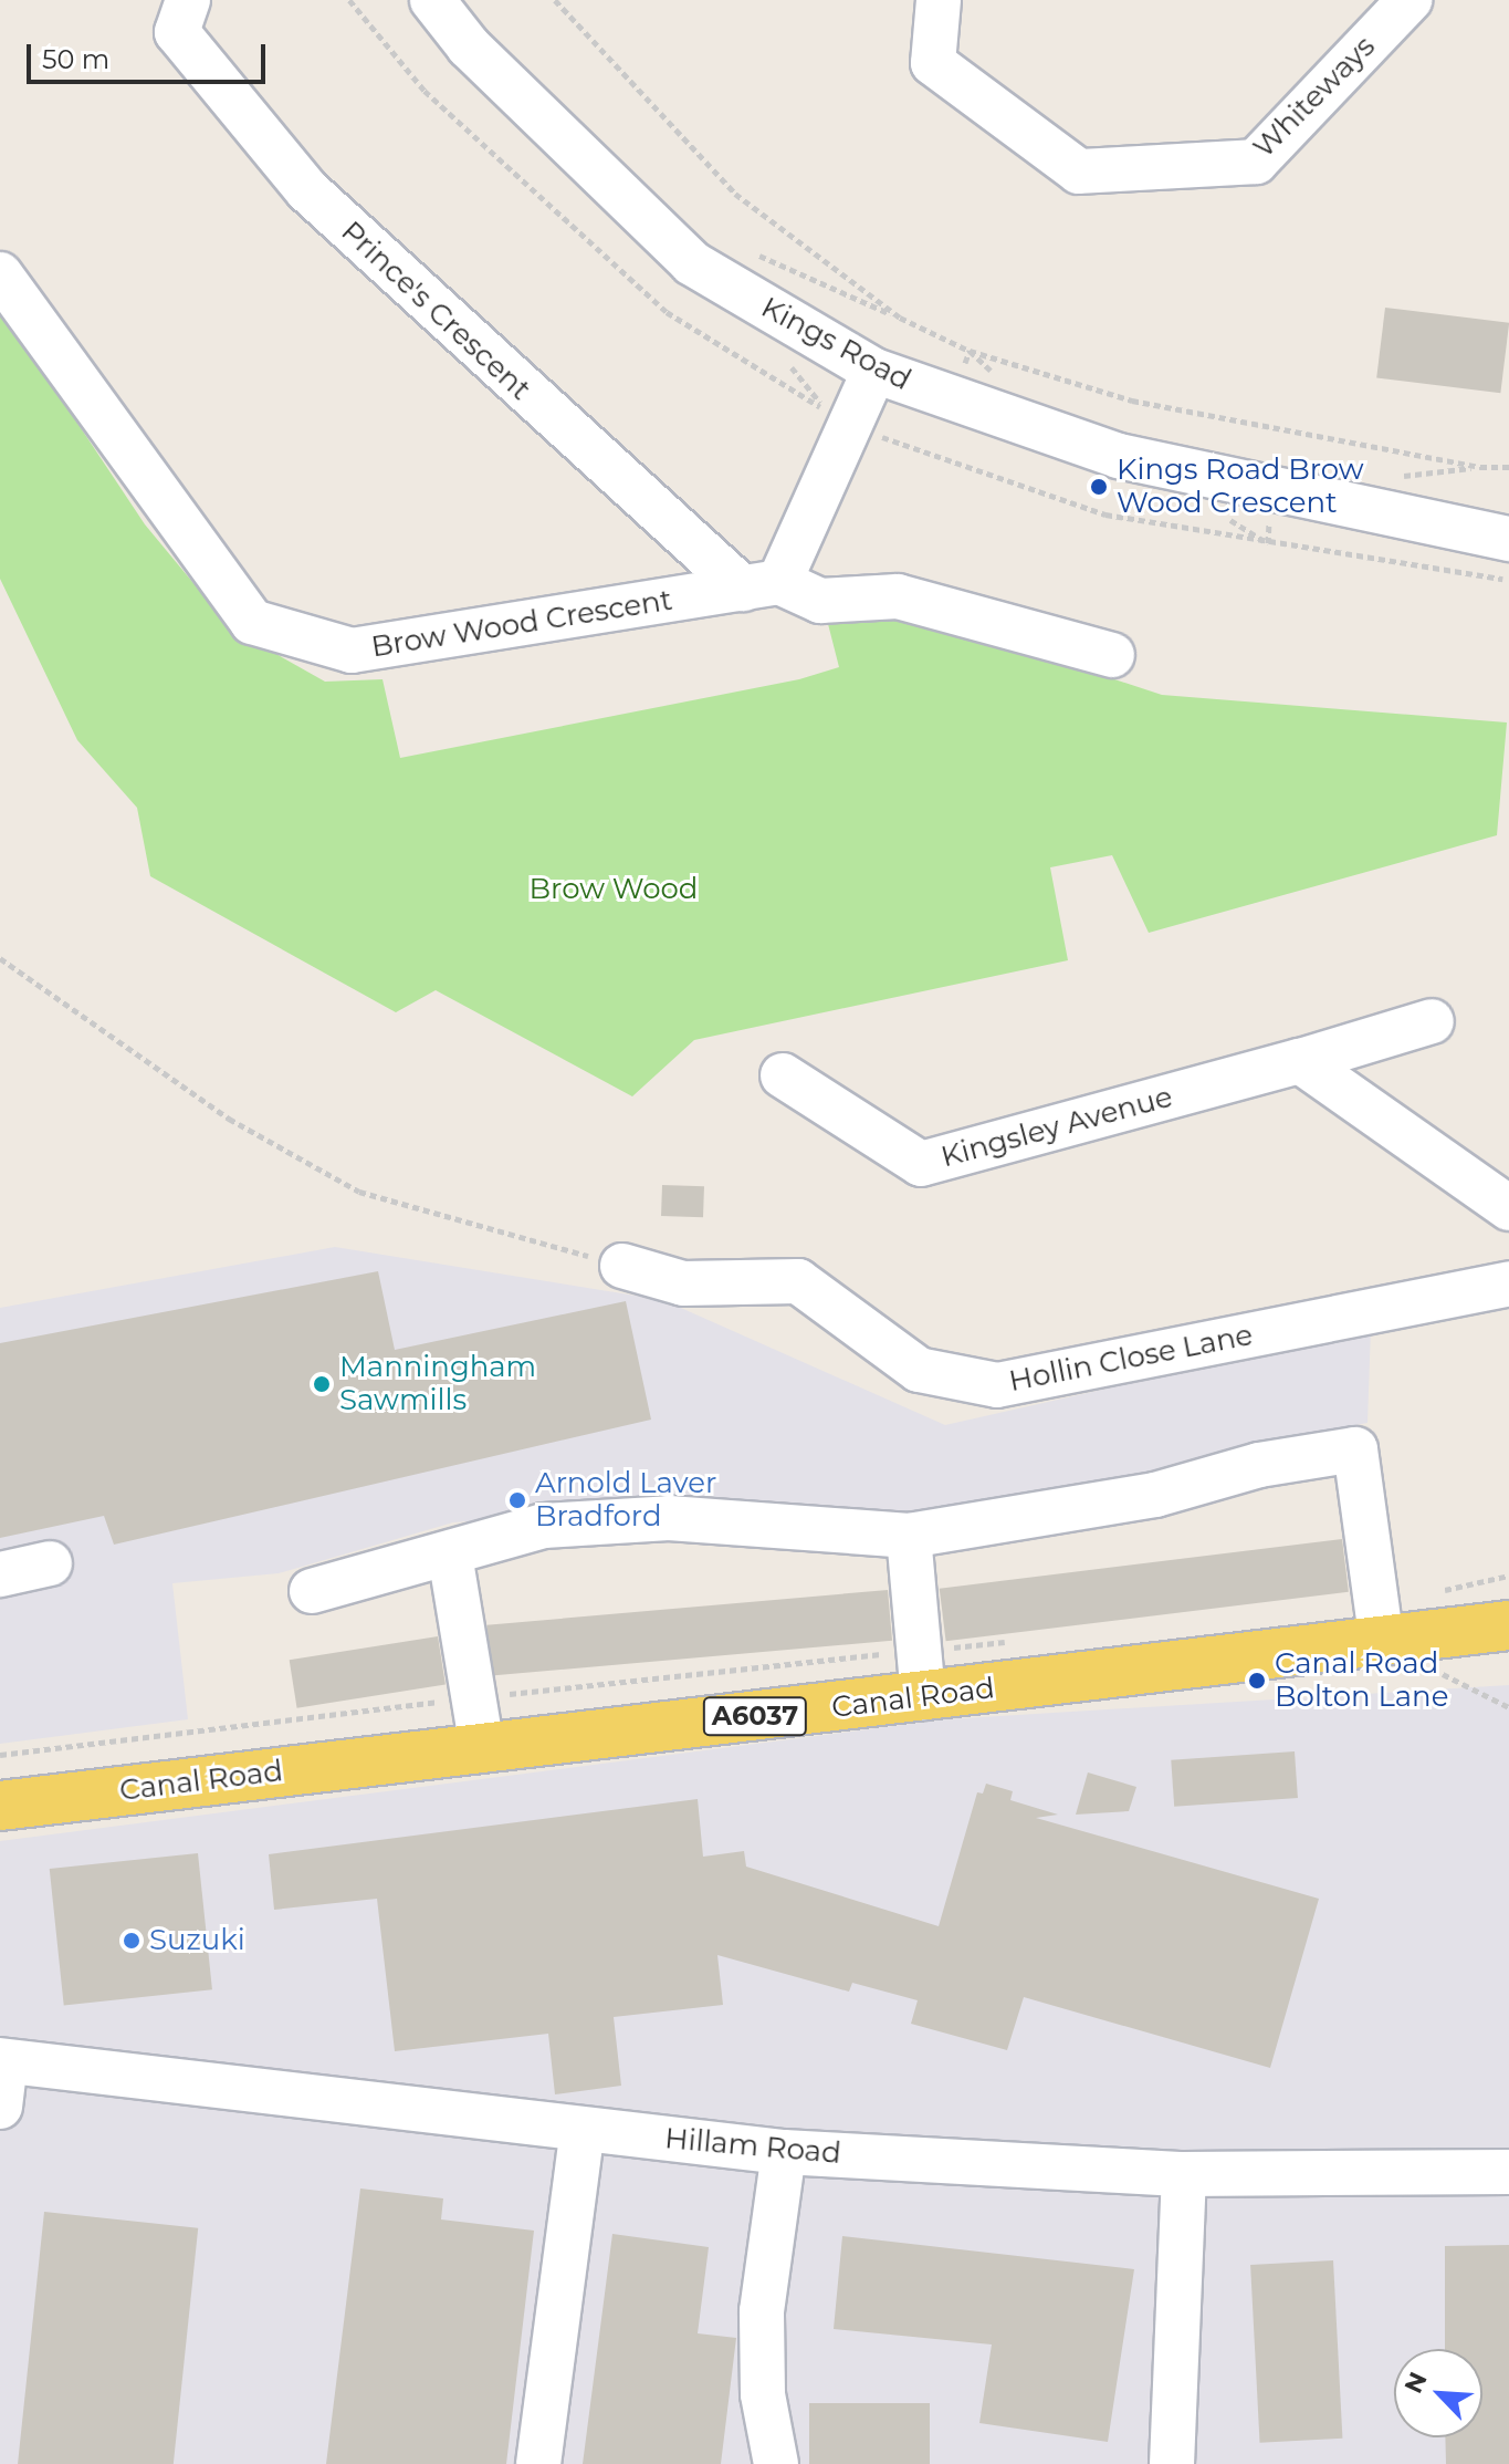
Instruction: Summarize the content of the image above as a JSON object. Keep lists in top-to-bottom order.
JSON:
{
  "streets": {
    "main road": ["Canal Road", "A6037"],
    "street": [
      "Whiteways",
      "Prince's Crescent",
      "Kings Road",
      "Brow Wood Crescent",
      "Kingsley Avenue",
      "Hollin Close Lane",
      "Hillam Road"
    ]
  },
  "crossings": [
    ["Prince's Crescent", "Brow Wood Crescent"]
  ],
  "parks": ["Brow Wood"],
  "places": [
    "Kings Road Brow Wood Crescent",
    "Manningham Sawmills",
    "Arnold Laver Bradford",
    "Canal Road Bolton Lane",
    "Suzuki"
  ],
  "scale_bar": "50 m",
  "north": "top left"
}
